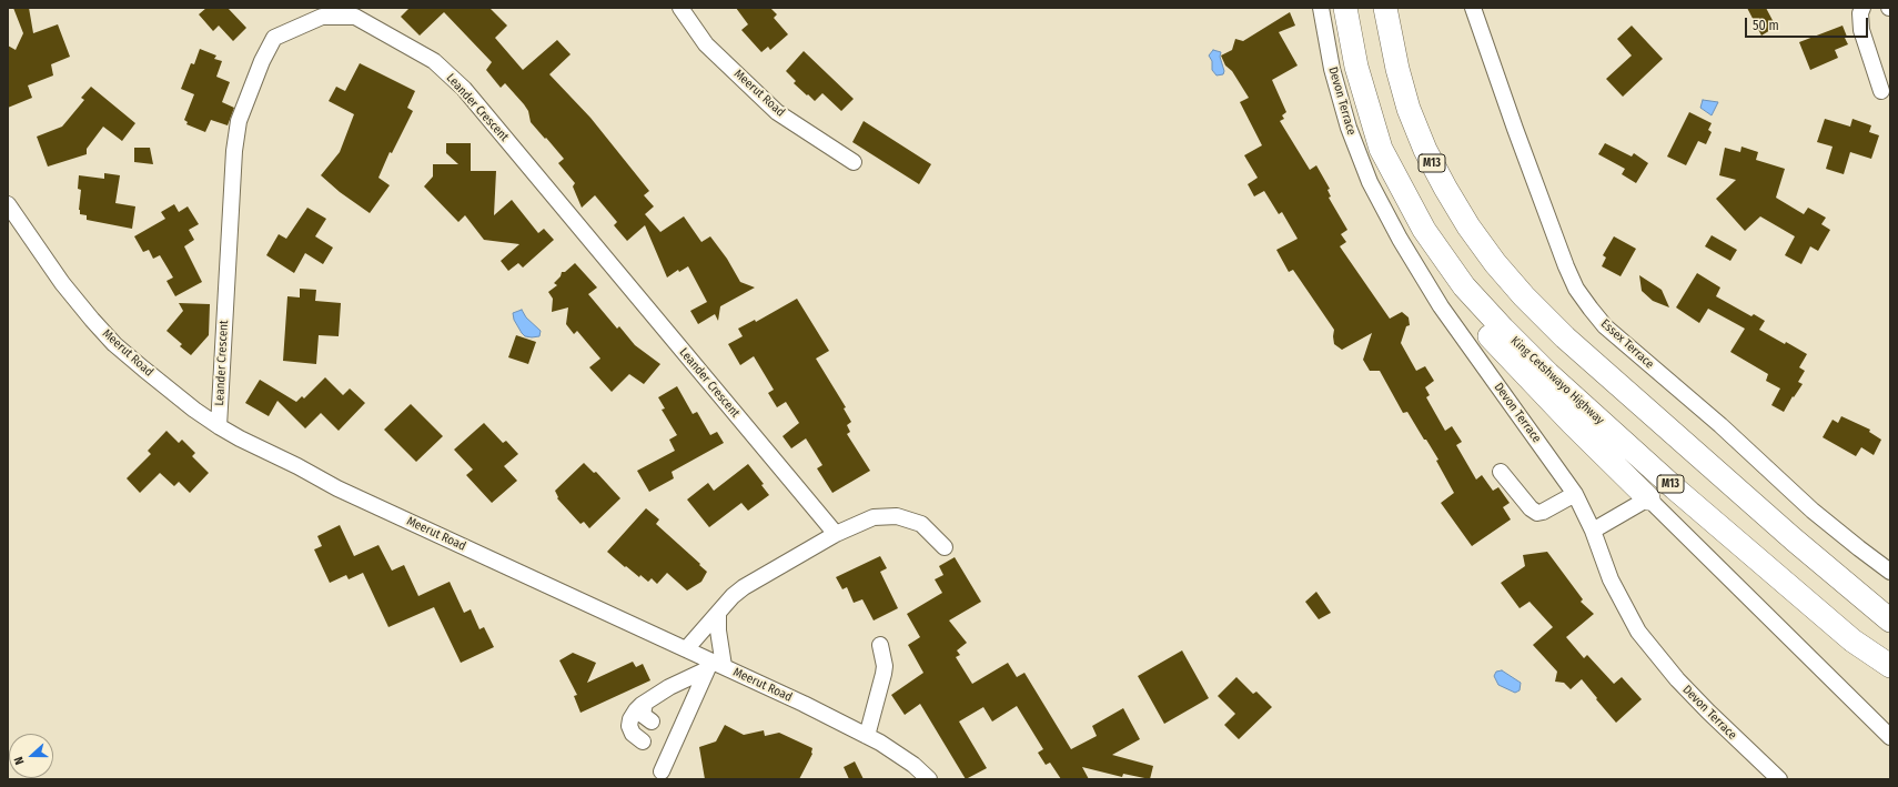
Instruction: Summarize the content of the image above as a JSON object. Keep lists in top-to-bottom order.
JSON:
{
  "streets": {
    "highway": ["M13", "King Cetshwayo Highway"],
    "street": [
      "Meerut Road",
      "Devon Terrace",
      "Leander Crescent",
      "Essex Terrace"
    ]
  },
  "crossings": [
    ["Meerut Road", "Leander Crescent"]
  ],
  "scale_bar": "50 m",
  "north": "left"
}
